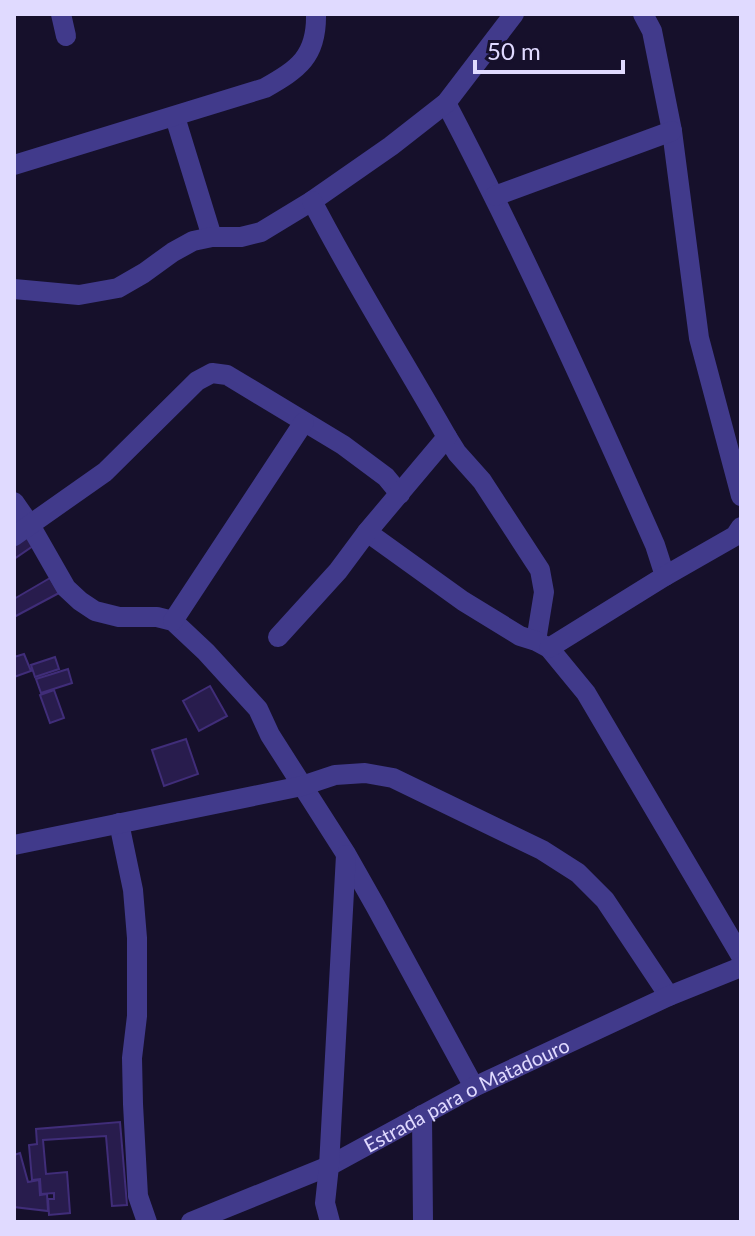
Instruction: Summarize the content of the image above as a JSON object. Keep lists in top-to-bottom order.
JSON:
{
  "streets": {
    "street": ["Estrada para o Matadouro"]
  },
  "scale_bar": "50 m"
}
